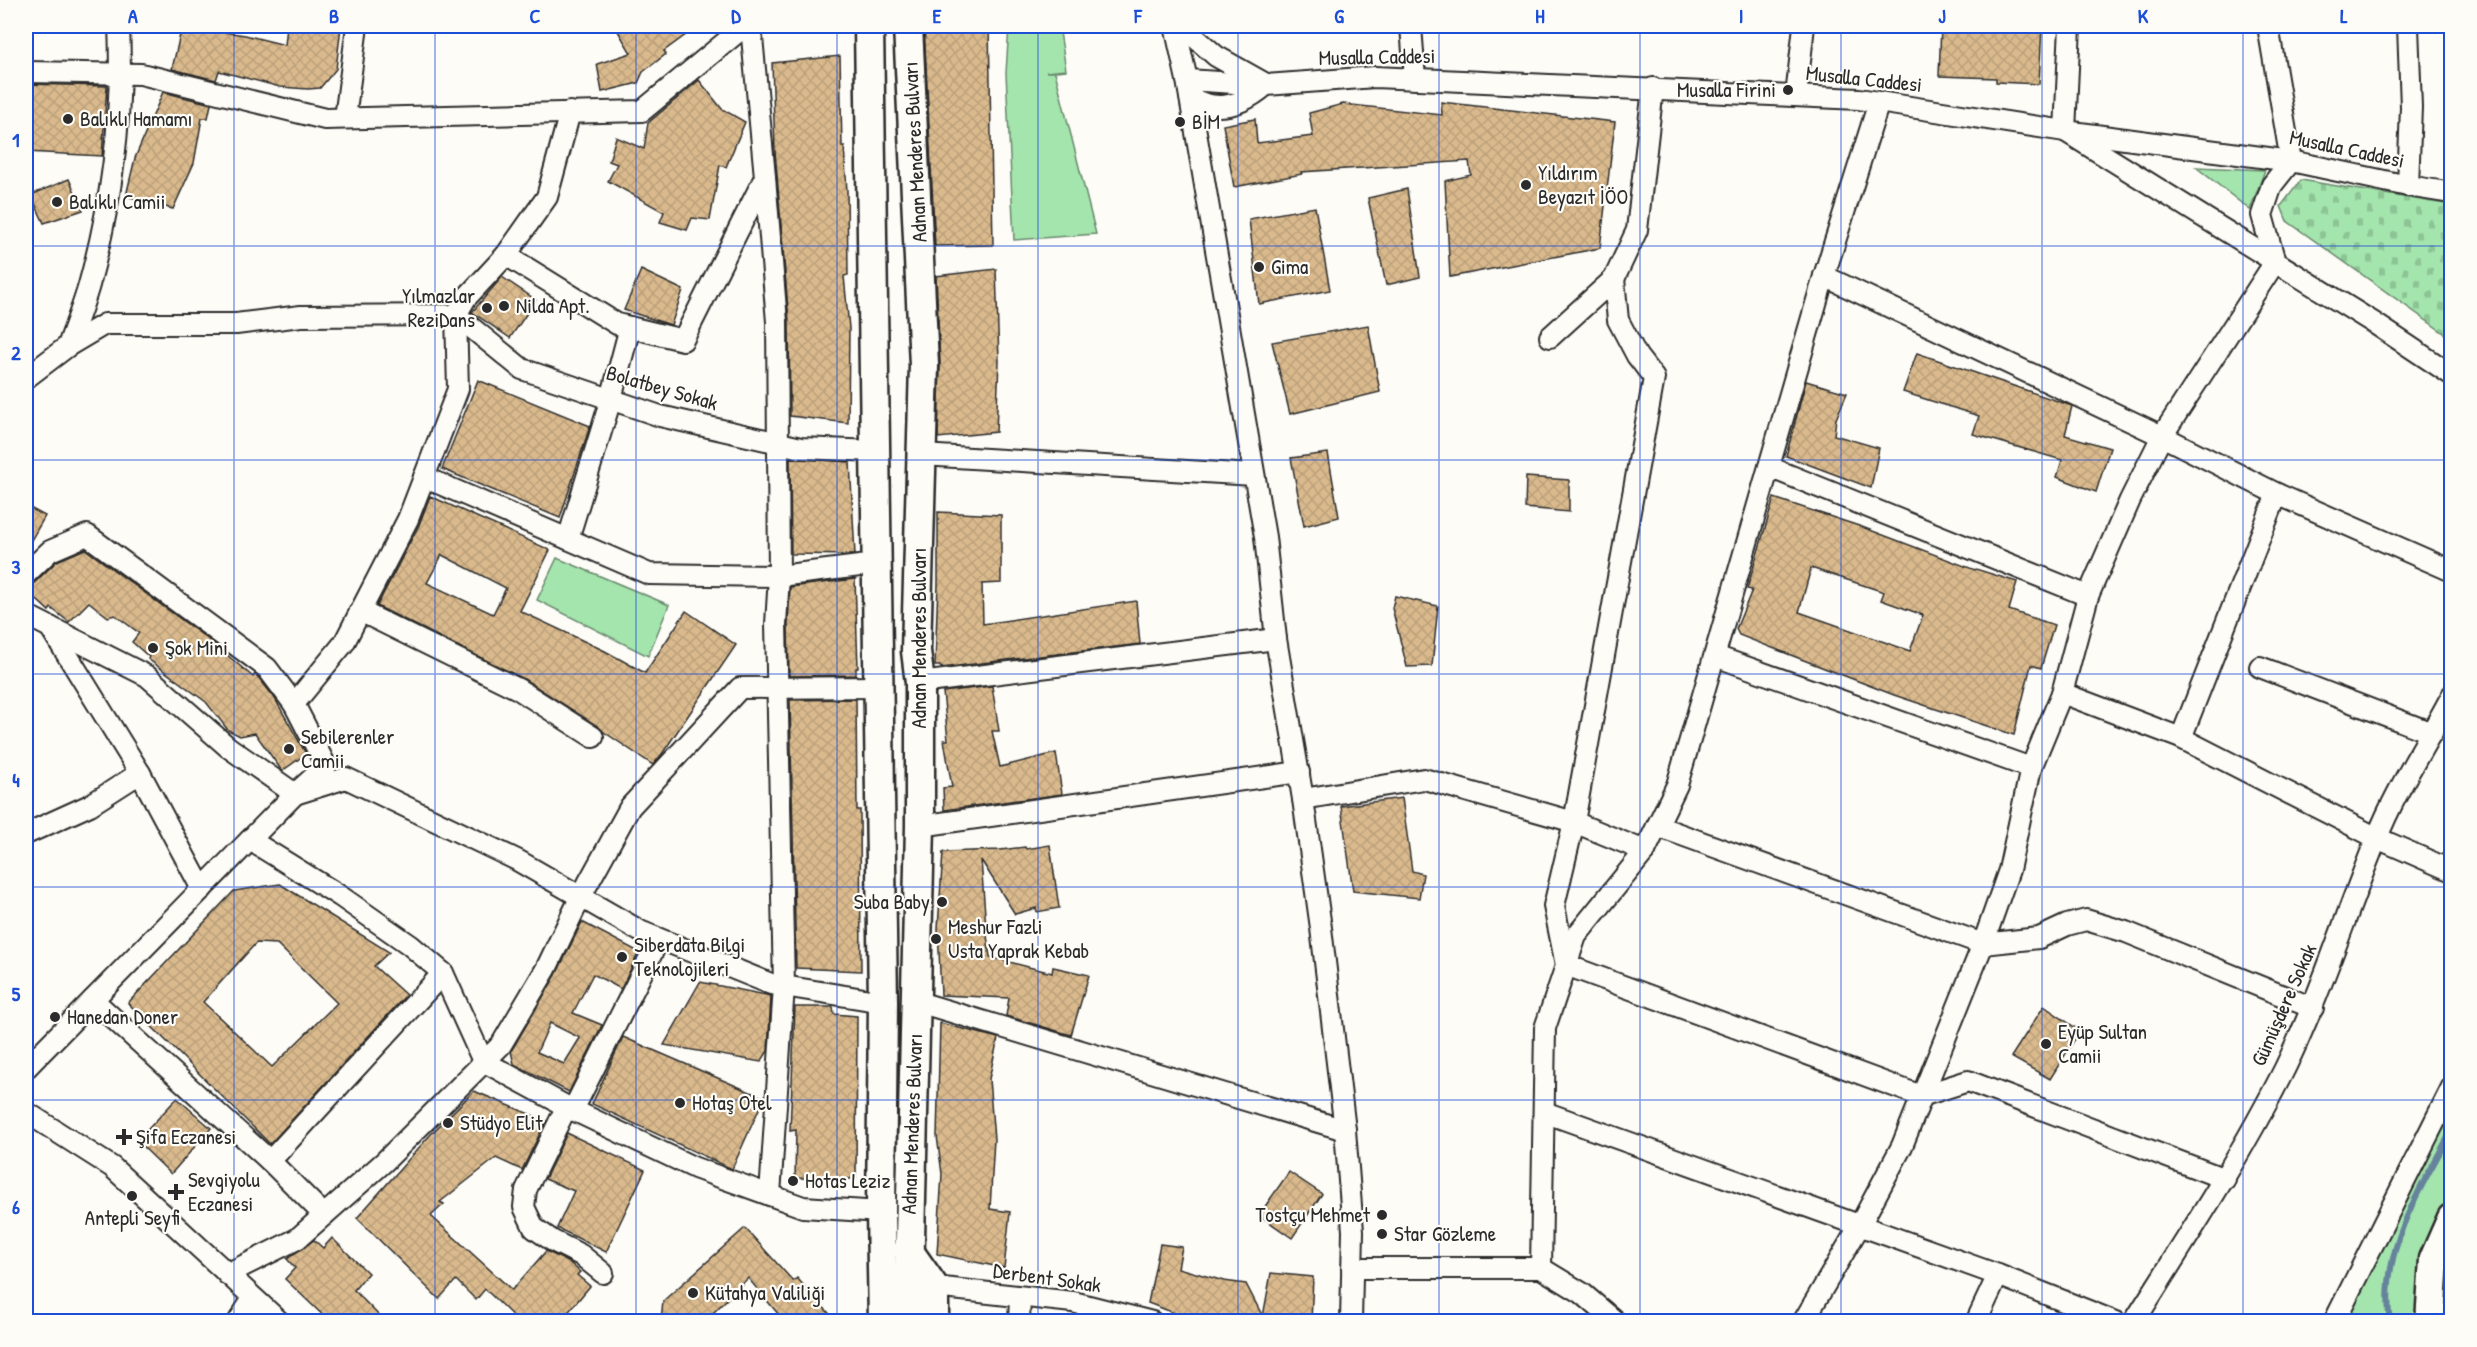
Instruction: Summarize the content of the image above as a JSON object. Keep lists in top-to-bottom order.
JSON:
{
  "streets": {
    "main road": ["Adnan Menderes Bulvarı"],
    "street": [
      "Musalla Caddesi",
      "Bolatbey Sokak",
      "Gümüşdere Sokak",
      "Derbent Sokak"
    ]
  },
  "crossings": [
    ["Adnan Menderes Bulvarı", "Bolatbey Sokak"]
  ],
  "places": {
    "other": [
      "Musalla Firini",
      "Balıklı Hamamı",
      "BİM",
      "Yıldırım Beyazıt İÖO",
      "Balıklı Camii",
      "Gima",
      "Nilda Apt.",
      "Yılmazlar ReziDans",
      "Şok Mini",
      "Sebilerenler Camii",
      "Suba Baby",
      "Meshur Fazli Usta Yaprak Kebab",
      "Siberdata Bilgi Teknolojileri",
      "Hanedan Doner",
      "Eyüp Sultan Camii",
      "Hotaş Otel",
      "Stüdyo Elit",
      "Hotas Leziz",
      "Antepli Seyfi",
      "Tostçu Mehmet",
      "Star Gözleme",
      "Kütahya Valiliği"
    ],
    "health": ["Şifa Eczanesi", "Sevgiyolu Eczanesi"]
  },
  "grid": {
    "columns": [
      "A",
      "B",
      "C",
      "D",
      "E",
      "F",
      "G",
      "H",
      "I",
      "J",
      "K",
      "L"
    ],
    "rows": [
      "1",
      "2",
      "3",
      "4",
      "5",
      "6"
    ]
  }
}
